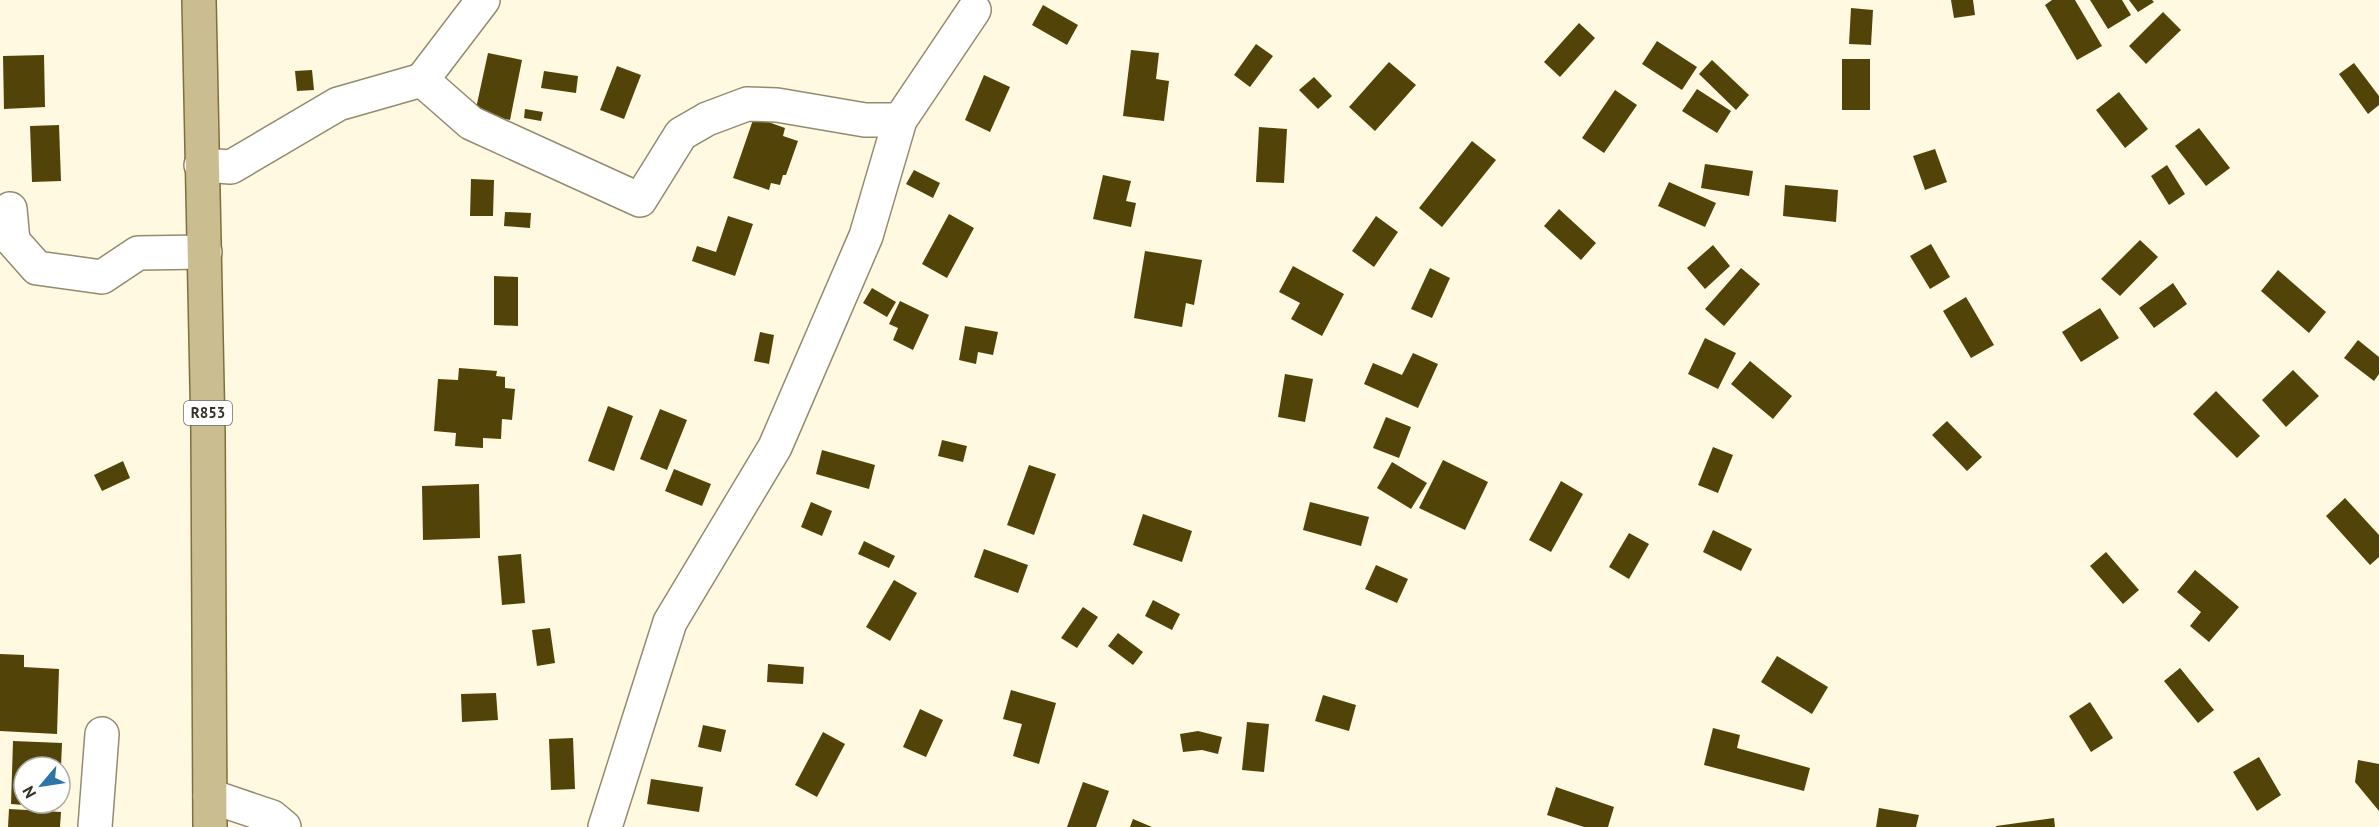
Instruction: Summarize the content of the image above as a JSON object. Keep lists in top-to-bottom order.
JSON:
{
  "streets": {
    "main road": ["R853"]
  },
  "north": "bottom left"
}
